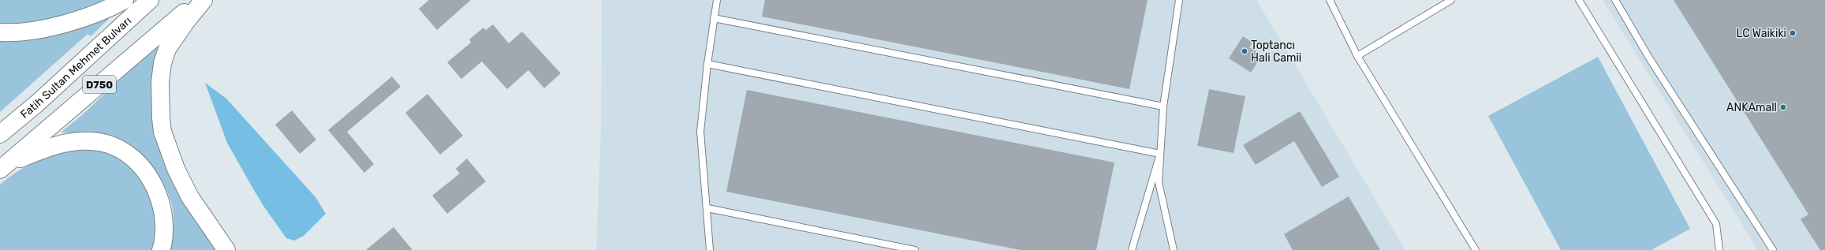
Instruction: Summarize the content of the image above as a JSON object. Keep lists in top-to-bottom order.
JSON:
{
  "streets": {
    "highway": ["Fatih Sultan Mehmet Bulvarı", "D750"]
  },
  "places": ["LC Waikiki", "Toptancı Hali Camii", "ANKAmall"]
}
